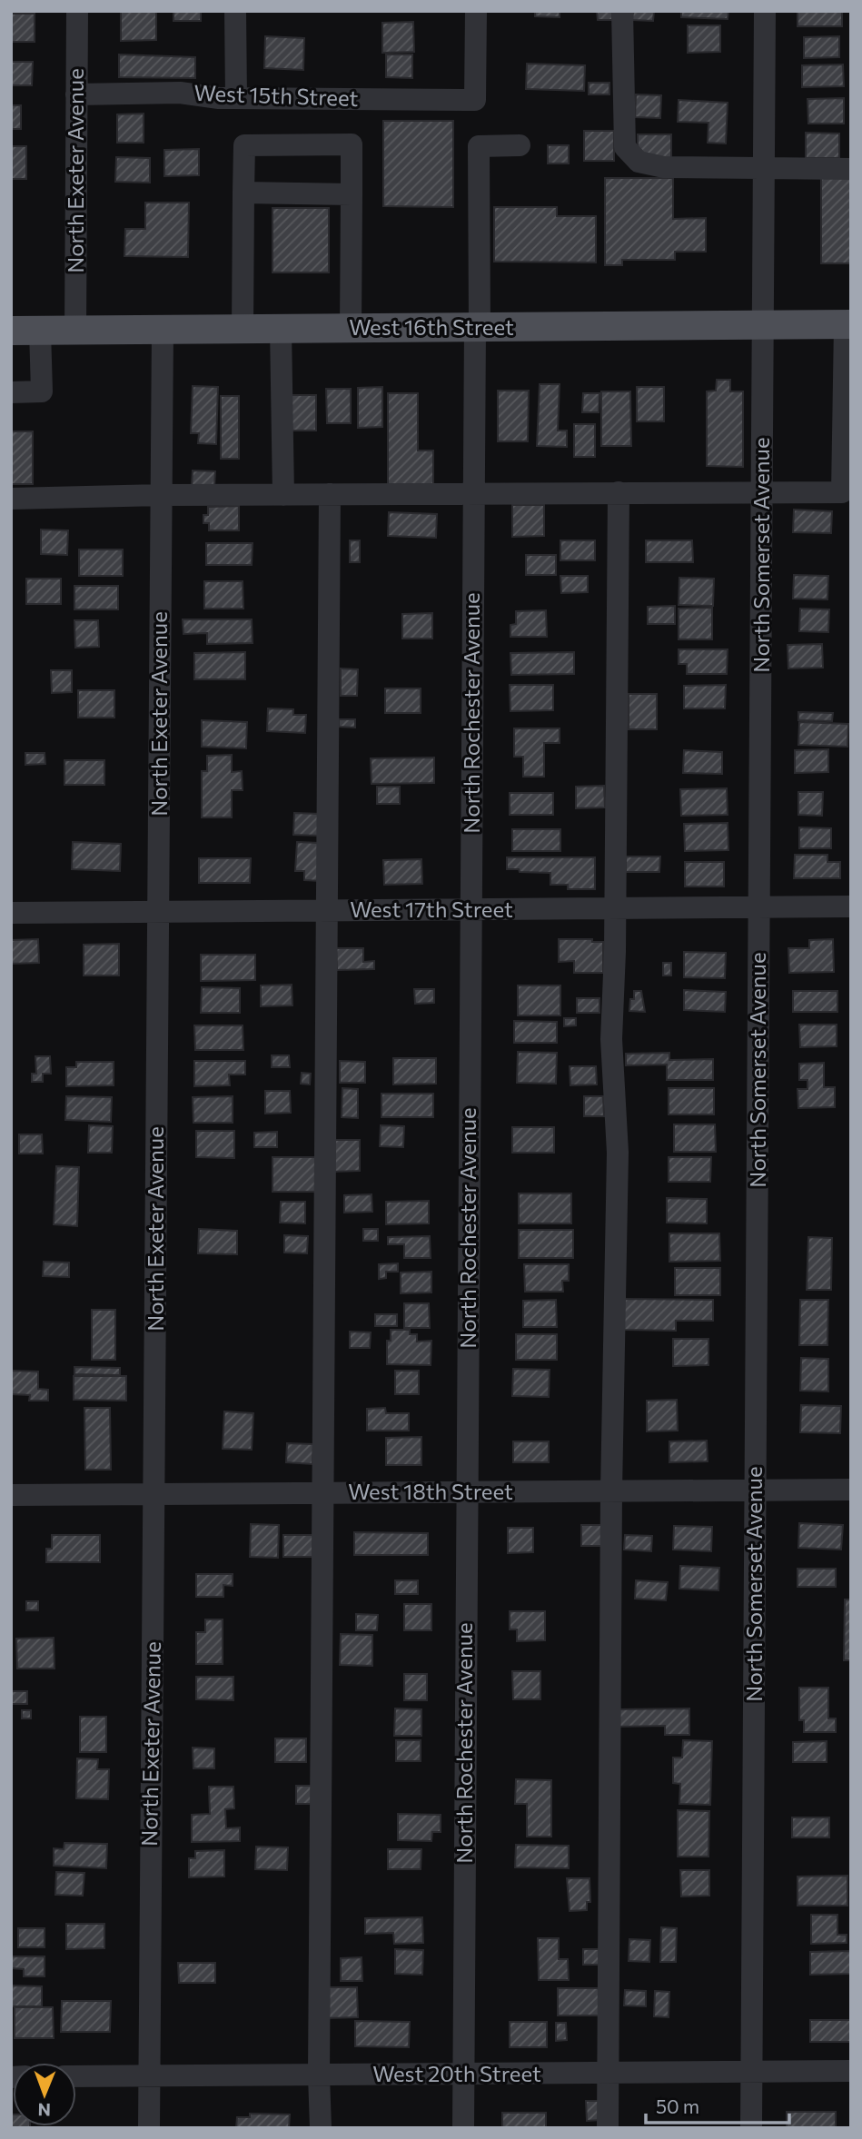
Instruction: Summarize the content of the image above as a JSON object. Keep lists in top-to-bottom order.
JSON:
{
  "streets": {
    "main road": ["West 16th Street"],
    "street": [
      "West 15th Street",
      "North Exeter Avenue",
      "North Somerset Avenue",
      "North Rochester Avenue",
      "West 17th Street",
      "West 18th Street",
      "West 20th Street"
    ]
  },
  "crossings": [
    ["West 15th Street", "North Exeter Avenue"],
    ["North Exeter Avenue", "West 16th Street"],
    ["North Exeter Avenue", "West 17th Street"],
    ["North Exeter Avenue", "West 18th Street"],
    ["North Exeter Avenue", "West 20th Street"],
    ["West 16th Street", "North Somerset Avenue"],
    ["West 16th Street", "North Rochester Avenue"],
    ["North Somerset Avenue", "West 17th Street"],
    ["North Somerset Avenue", "West 18th Street"],
    ["North Somerset Avenue", "West 20th Street"],
    ["North Rochester Avenue", "West 17th Street"],
    ["North Rochester Avenue", "West 18th Street"],
    ["North Rochester Avenue", "West 20th Street"]
  ],
  "scale_bar": "50 m",
  "north": "bottom"
}
